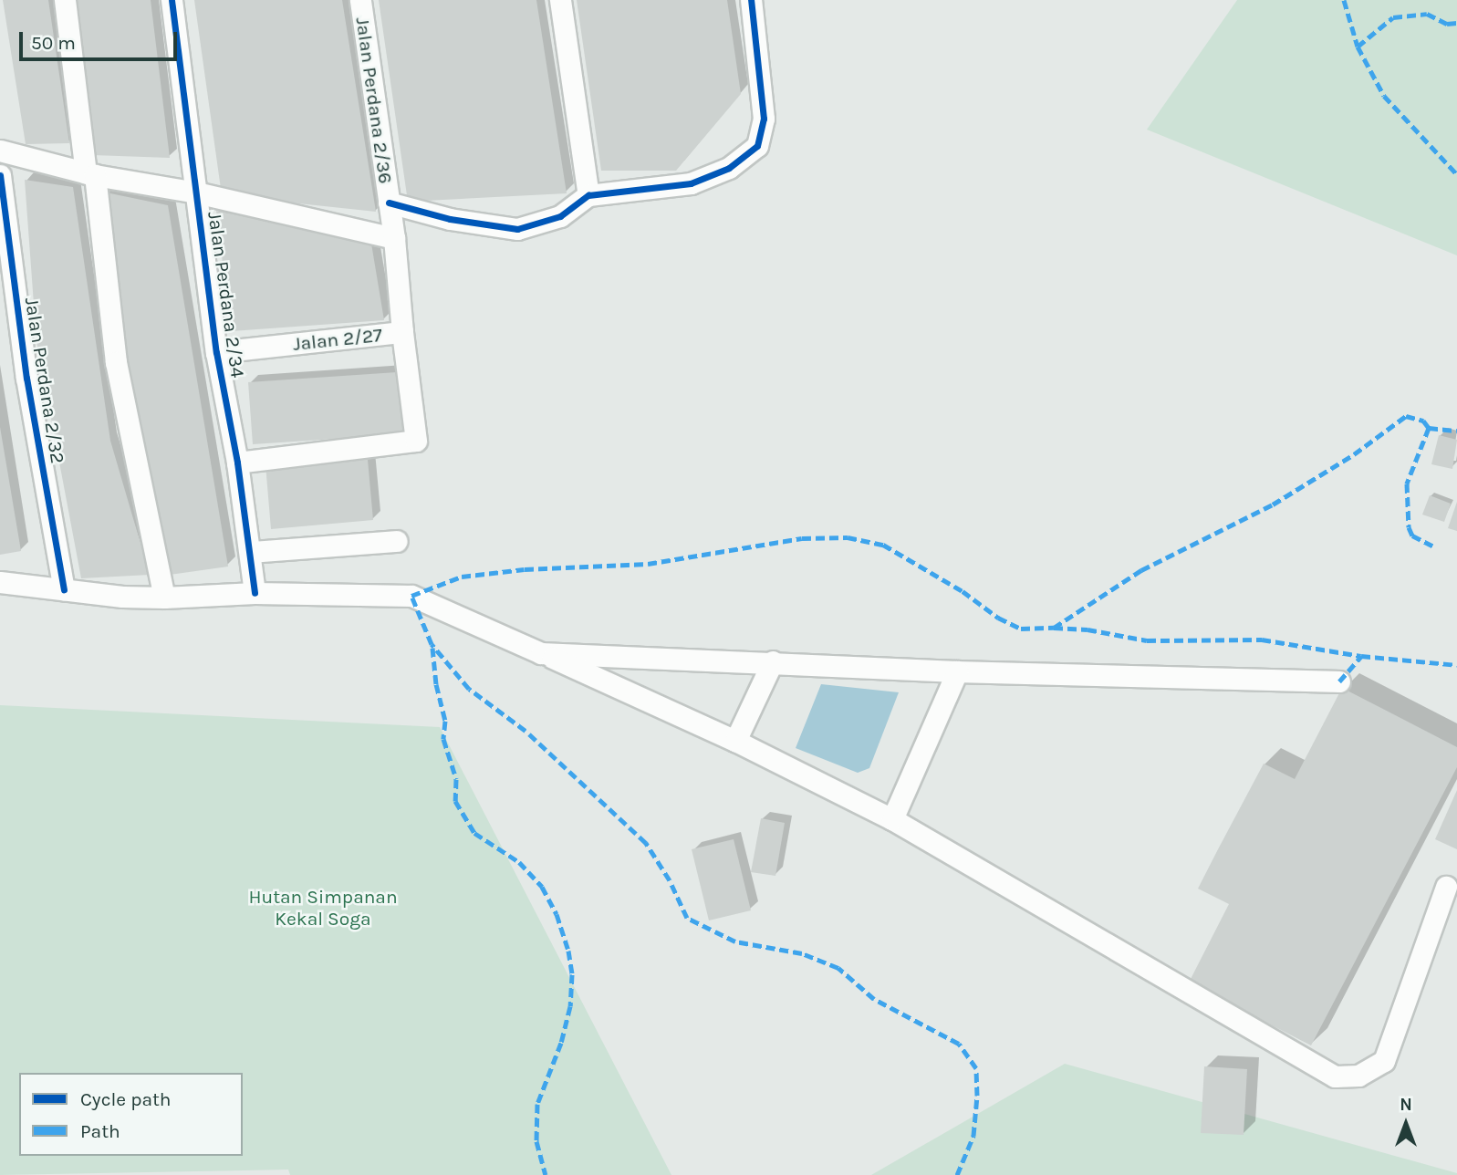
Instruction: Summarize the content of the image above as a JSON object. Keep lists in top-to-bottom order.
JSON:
{
  "streets": {
    "street": [
      "Jalan Perdana 2/36",
      "Jalan Perdana 2/34",
      "Jalan 2/27",
      "Jalan Perdana 2/32"
    ]
  },
  "crossings": [
    ["Jalan Perdana 2/36", "Jalan 2/27"],
    ["Jalan Perdana 2/34", "Jalan 2/27"]
  ],
  "parks": ["Hutan Simpanan Kekal Soga"],
  "legend": ["Cycle path", "Path"],
  "scale_bar": "50 m",
  "north": "top"
}
